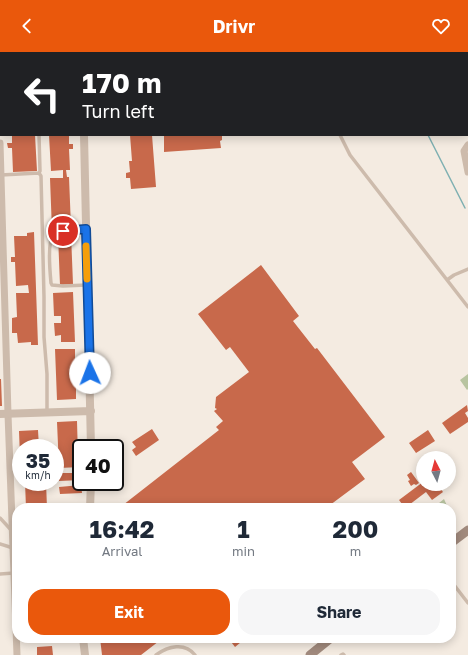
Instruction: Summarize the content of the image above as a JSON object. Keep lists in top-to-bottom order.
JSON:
{
  "north": "top",
  "page": {
    "header": "Drivr",
    "turn": ["170 m", "Turn left"],
    "speed": "35 km/h",
    "limit": "40",
    "eta": [
      "16:42",
      "Arrival",
      "1",
      "min",
      "200",
      "m"
    ],
    "buttons": ["Exit", "Share"]
  }
}
